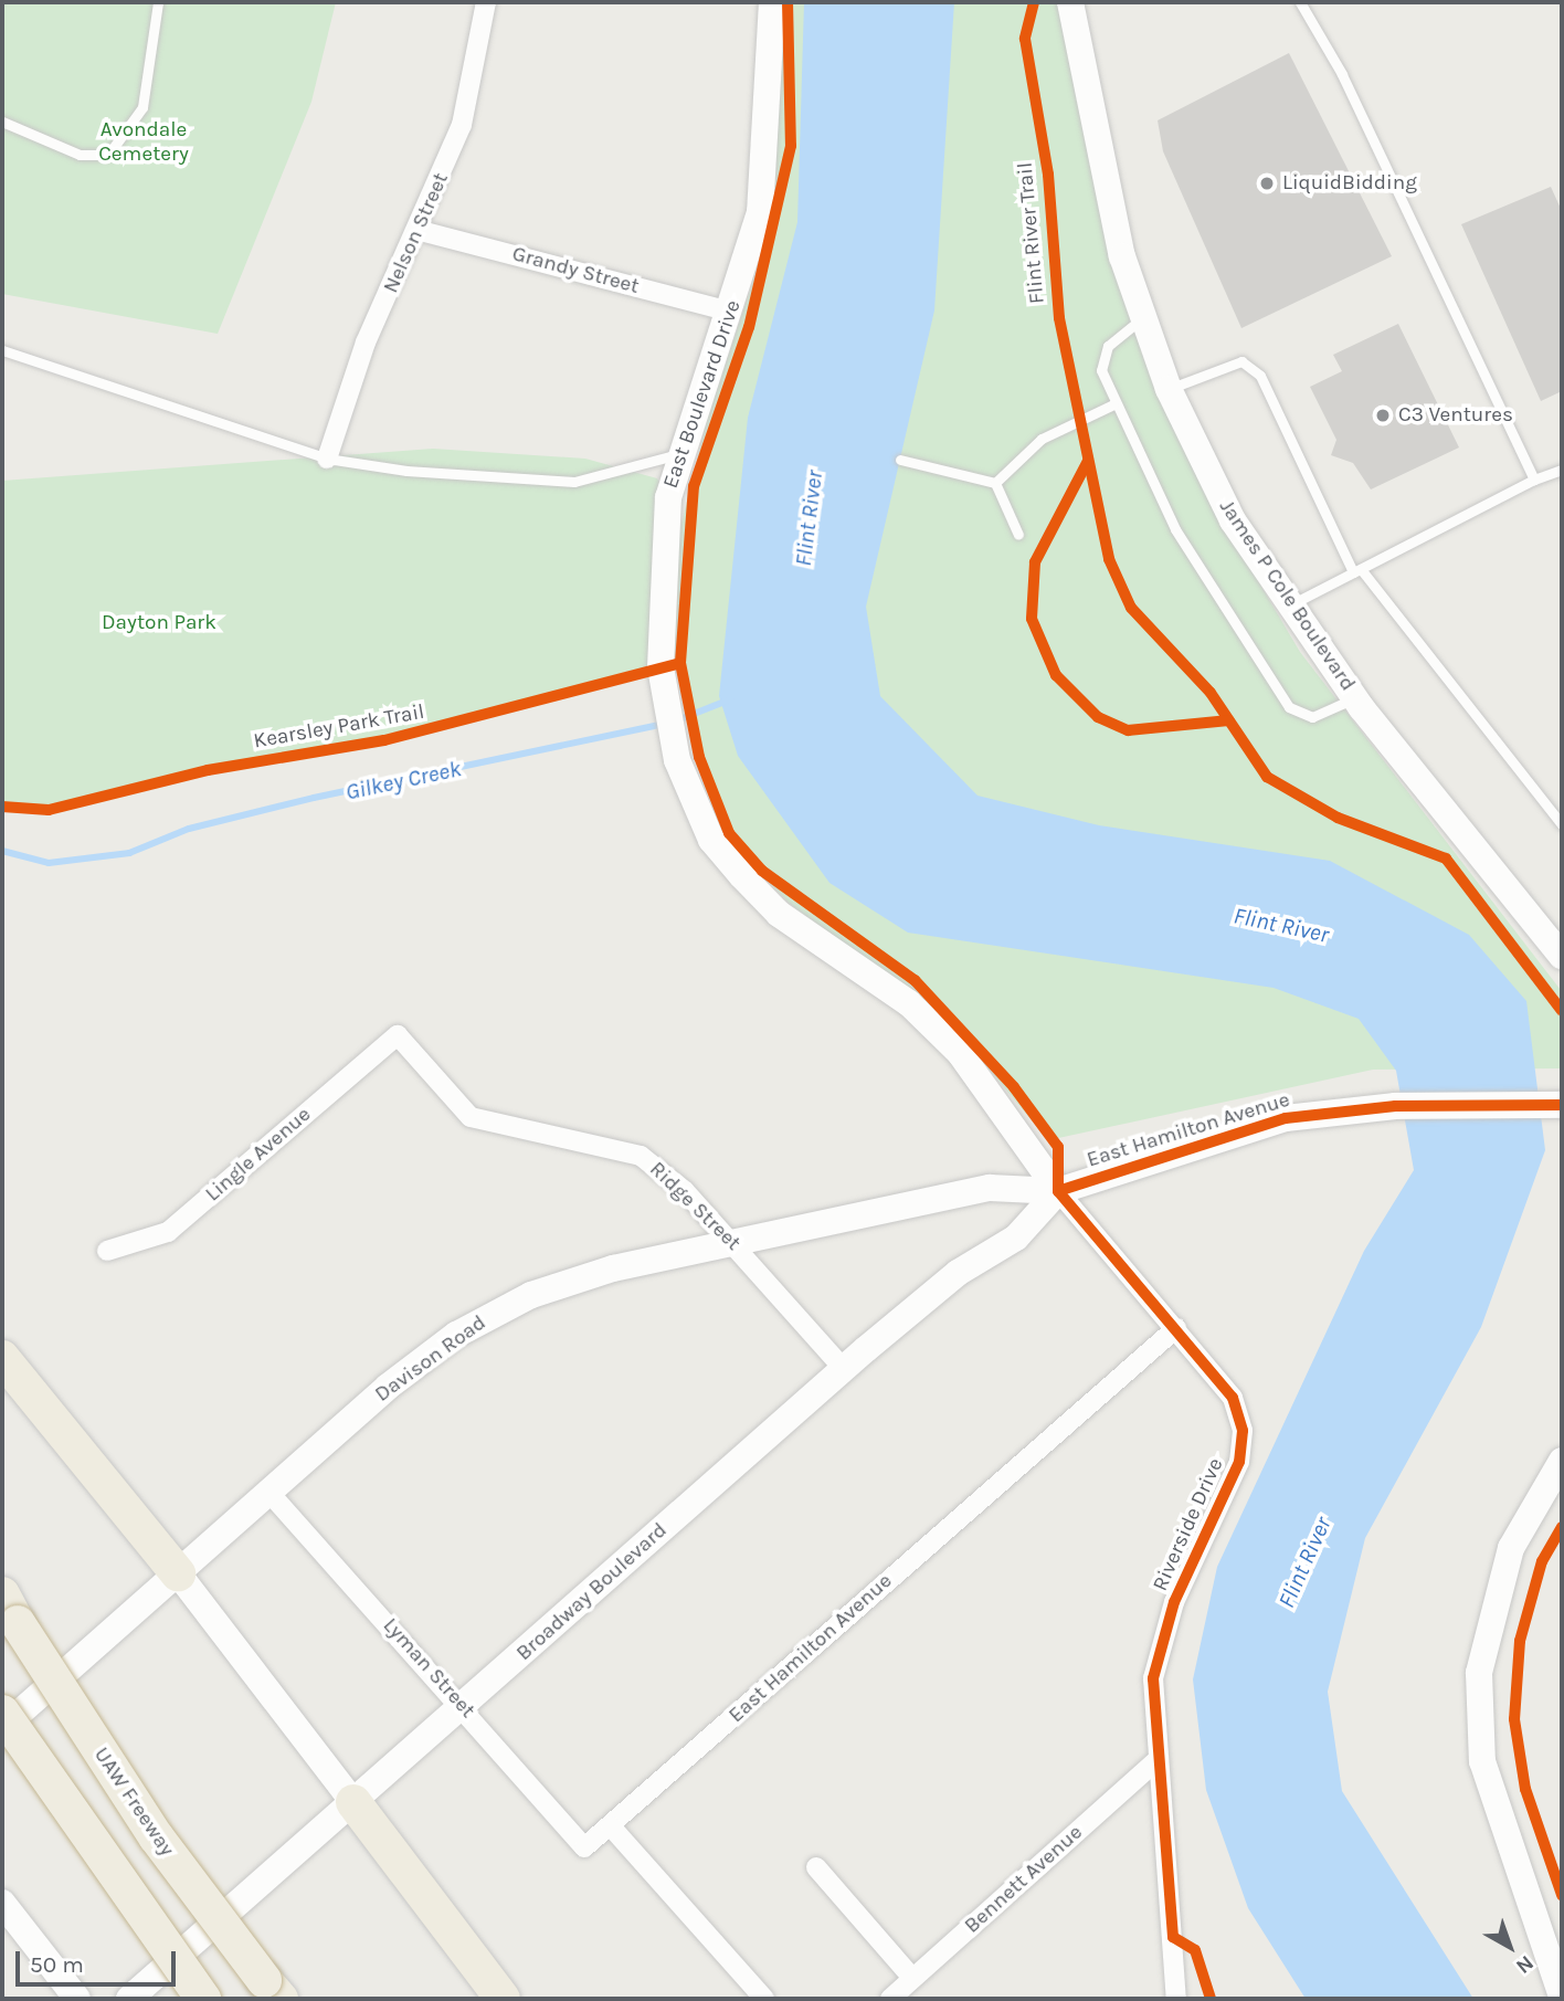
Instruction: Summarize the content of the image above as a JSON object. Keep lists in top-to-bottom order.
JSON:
{
  "streets": {
    "highway": ["UAW Freeway"],
    "main road": [
      "East Boulevard Drive",
      "James P Cole Boulevard",
      "East Hamilton Avenue",
      "Davison Road",
      "Broadway Boulevard"
    ],
    "street": [
      "Nelson Street",
      "Grandy Street",
      "Lingle Avenue",
      "Ridge Street",
      "Riverside Drive",
      "Lyman Street",
      "Bennett Avenue"
    ],
    "cycle path": ["Flint River Trail", "Kearsley Park Trail"]
  },
  "crossings": [
    ["Nelson Street", "Grandy Street"],
    ["Grandy Street", "East Boulevard Drive"],
    ["East Boulevard Drive", "East Hamilton Avenue"],
    ["East Boulevard Drive", "Davison Road"],
    ["East Boulevard Drive", "Riverside Drive"],
    ["East Boulevard Drive", "Broadway Boulevard"],
    ["East Hamilton Avenue", "Davison Road"],
    ["East Hamilton Avenue", "Riverside Drive"],
    ["East Hamilton Avenue", "Broadway Boulevard"],
    ["East Hamilton Avenue", "Lyman Street"],
    ["Lingle Avenue", "Ridge Street"],
    ["Ridge Street", "Davison Road"],
    ["Ridge Street", "Broadway Boulevard"],
    ["Davison Road", "Riverside Drive"],
    ["Davison Road", "Broadway Boulevard"],
    ["Davison Road", "Lyman Street"],
    ["Riverside Drive", "Broadway Boulevard"],
    ["Riverside Drive", "Bennett Avenue"],
    ["Broadway Boulevard", "Lyman Street"]
  ],
  "water": ["Flint River", "Gilkey Creek"],
  "parks": ["Avondale Cemetery", "Dayton Park"],
  "places": ["LiquidBidding", "C3 Ventures"],
  "scale_bar": "50 m",
  "north": "bottom right"
}
